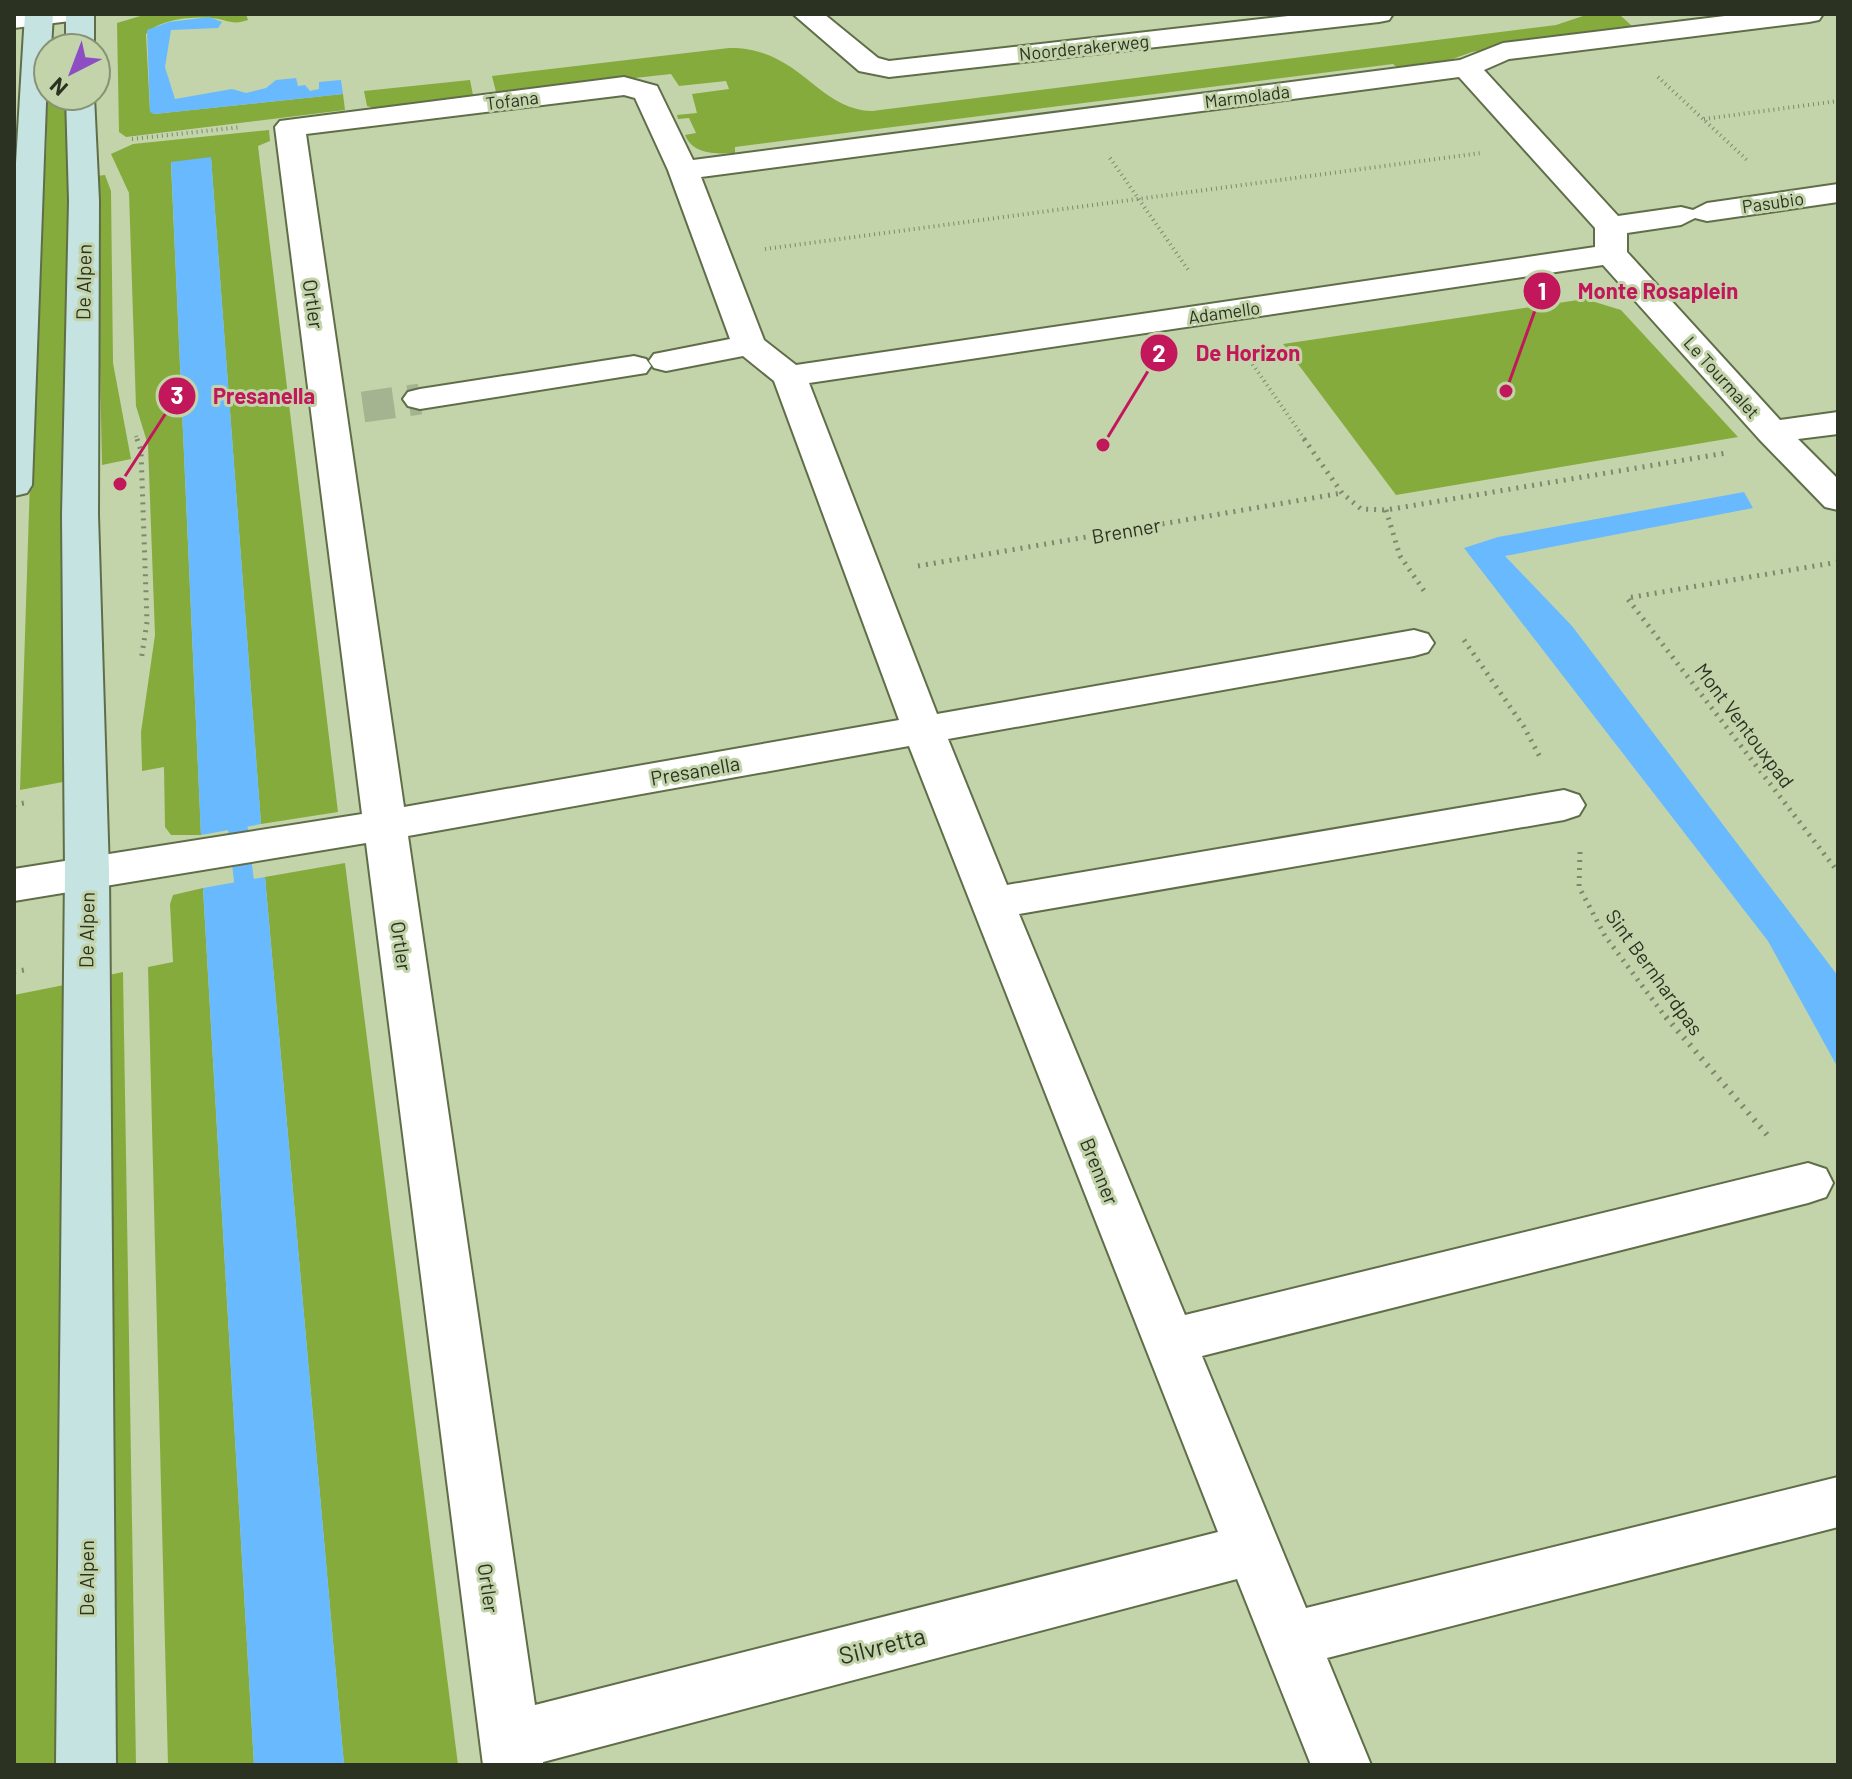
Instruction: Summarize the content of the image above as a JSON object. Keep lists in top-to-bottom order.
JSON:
{
  "streets": {
    "main road": ["De Alpen"],
    "street": [
      "Noorderakerweg",
      "Marmolada",
      "Tofana",
      "Pasubio",
      "Ortler",
      "Adamello",
      "Le Tourmalet",
      "Brenner",
      "Presanella",
      "Silvretta"
    ],
    "path": ["Mont Ventouxpad", "Sint Bernhardpas"]
  },
  "crossings": [
    ["Marmolada", "Tofana"],
    ["Marmolada", "Le Tourmalet"],
    ["Tofana", "Ortler"],
    ["Pasubio", "Adamello"],
    ["Pasubio", "Le Tourmalet"],
    ["De Alpen", "Presanella"],
    ["Ortler", "Presanella"],
    ["Ortler", "Silvretta"],
    ["Adamello", "Le Tourmalet"],
    ["Adamello", "Brenner"],
    ["Brenner", "Presanella"],
    ["Brenner", "Silvretta"]
  ],
  "places": ["Monte Rosaplein", "De Horizon", "Presanella"],
  "north": "bottom left"
}
